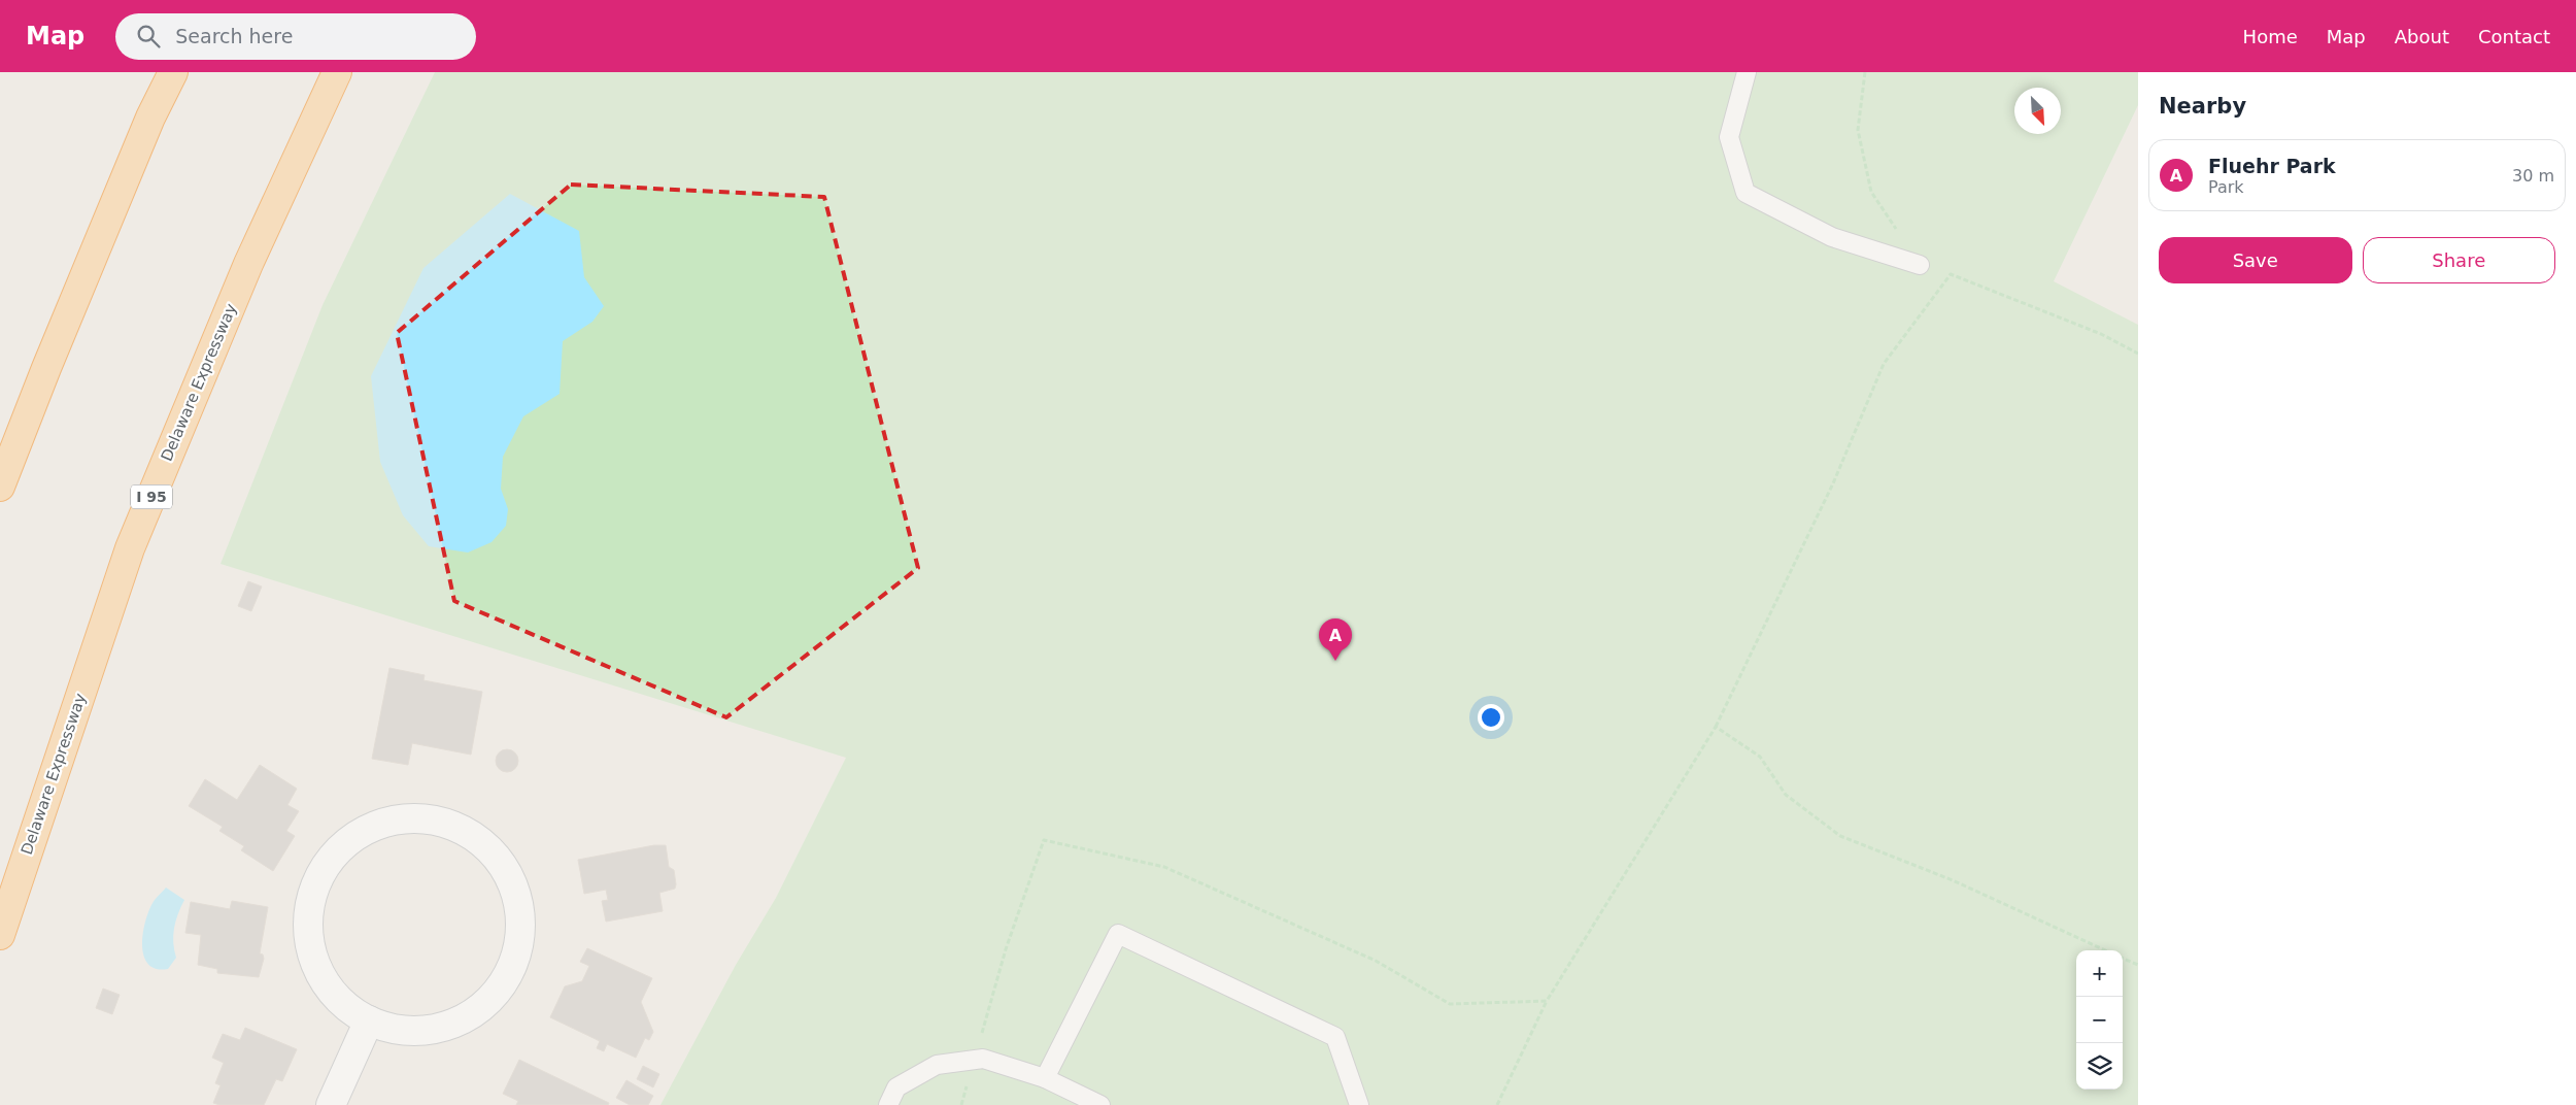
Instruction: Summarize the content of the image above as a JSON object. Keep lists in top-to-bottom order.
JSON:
{
  "streets": {
    "highway": ["Delaware Expressway", "I 95"]
  },
  "north": "bottom right",
  "page": {
    "header": "Map",
    "search": "Search here",
    "nav": [
      "Home",
      "Map",
      "About",
      "Contact"
    ],
    "heading": "Nearby",
    "list": [
      {
        "mark": "A",
        "name": "Fluehr Park",
        "note": "Park",
        "value": "30 m"
      }
    ],
    "buttons": ["Save", "Share"],
    "pins": "A",
    "map_buttons": ["+", "−"]
  }
}
